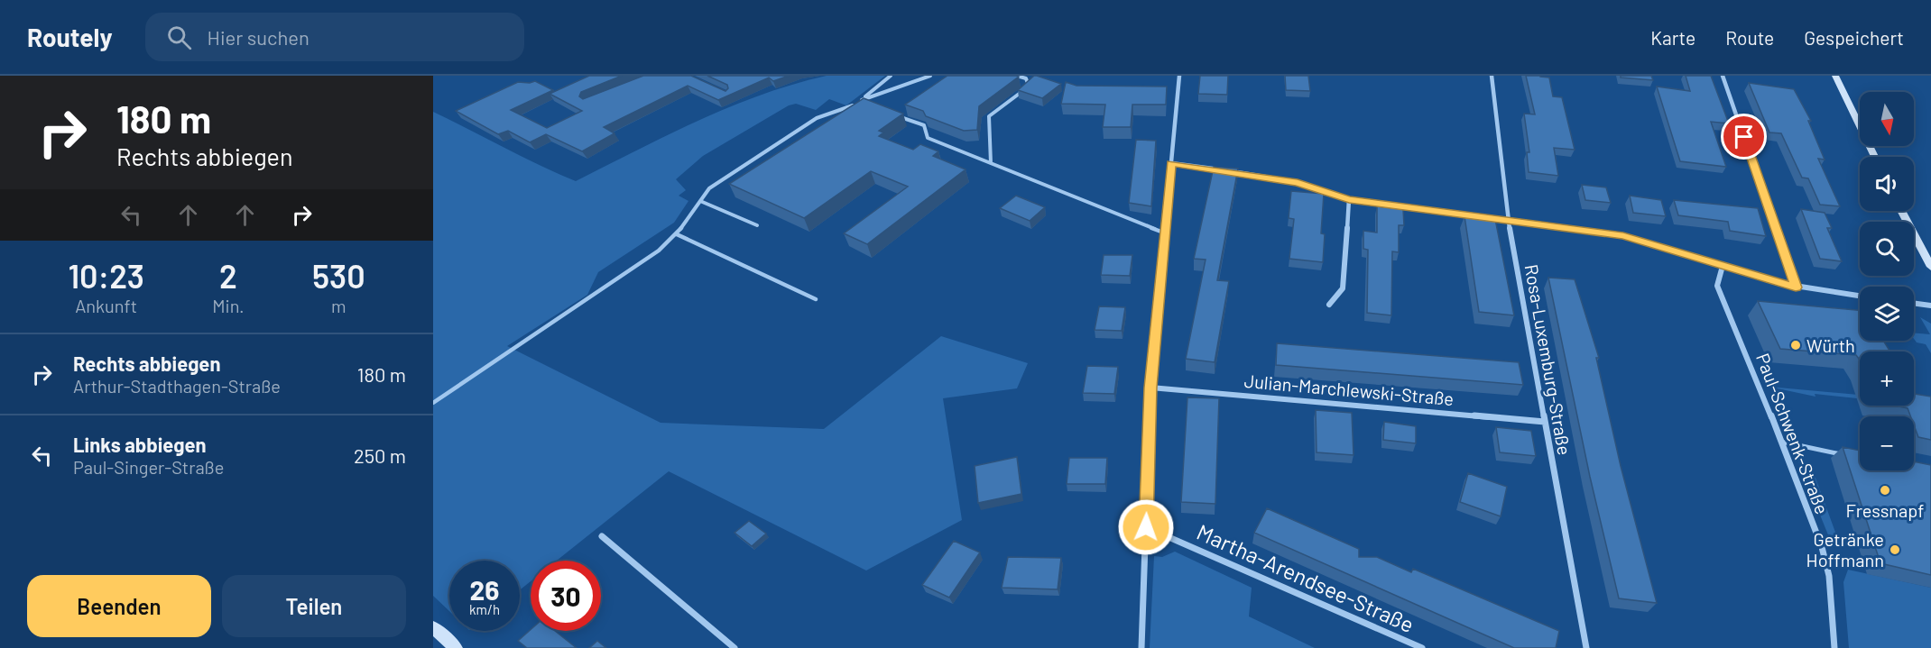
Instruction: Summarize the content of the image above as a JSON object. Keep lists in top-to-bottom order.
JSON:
{
  "streets": {
    "street": [
      "Rosa-Luxemburg-Straße",
      "Julian-Marchlewski-Straße",
      "Paul-Schwenk-Straße",
      "Martha-Arendsee-Straße"
    ]
  },
  "crossings": [
    ["Rosa-Luxemburg-Straße", "Julian-Marchlewski-Straße"]
  ],
  "places": ["Würth", "Fressnapf", "Getränke Hoffmann"],
  "north": "bottom",
  "page": {
    "header": "Routely",
    "search": "Hier suchen",
    "nav": ["Karte", "Route", "Gespeichert"],
    "turn": ["180 m", "Rechts abbiegen"],
    "map_buttons": ["+", "−"],
    "eta": [
      "10:23",
      "Ankunft",
      "2",
      "Min.",
      "530",
      "m"
    ],
    "list": [
      {
        "name": "Rechts abbiegen",
        "note": "Arthur-Stadthagen-Straße",
        "value": "180 m"
      },
      {
        "name": "Links abbiegen",
        "note": "Paul-Singer-Straße",
        "value": "250 m"
      }
    ],
    "speed": "26 km/h",
    "limit": "30",
    "buttons": ["Beenden", "Teilen"]
  }
}
